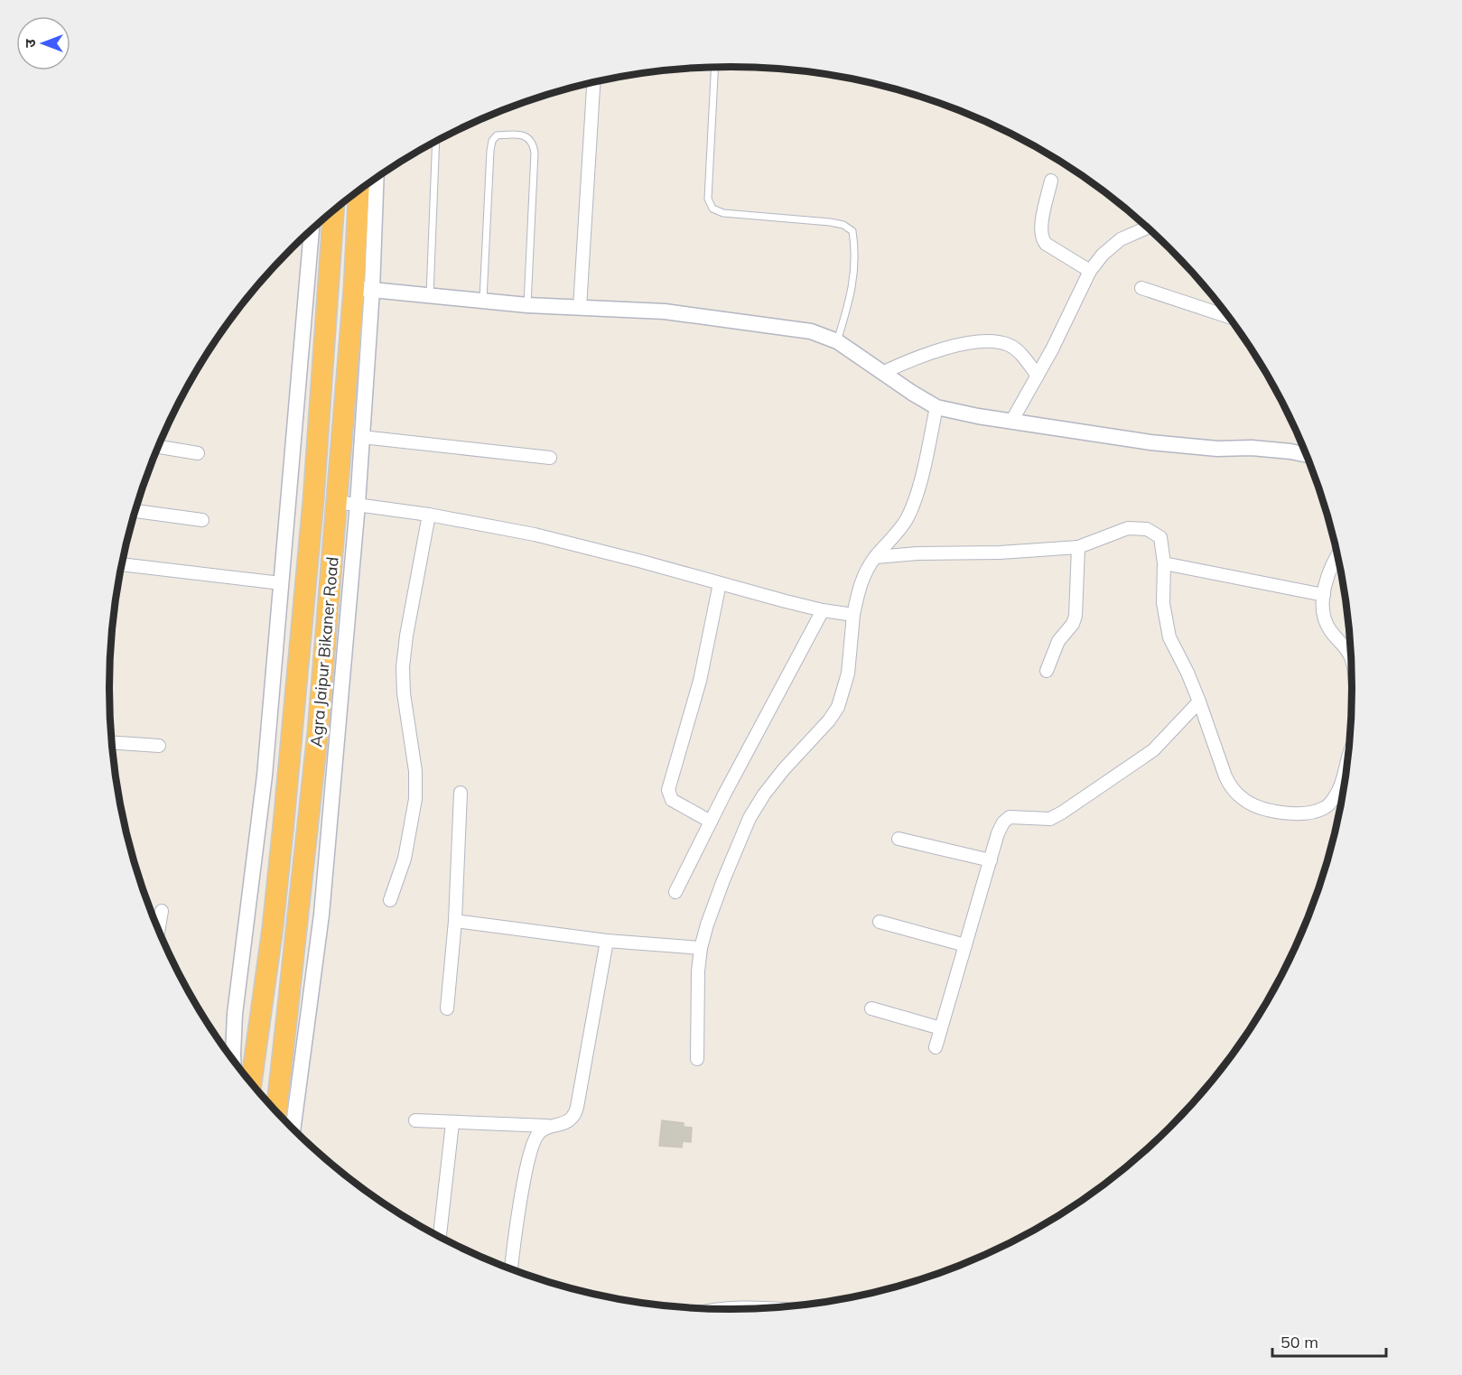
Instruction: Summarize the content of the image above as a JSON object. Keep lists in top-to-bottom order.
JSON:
{
  "streets": {
    "highway": ["Agra Jaipur Bikaner Road"]
  },
  "scale_bar": "50 m",
  "north": "left"
}
